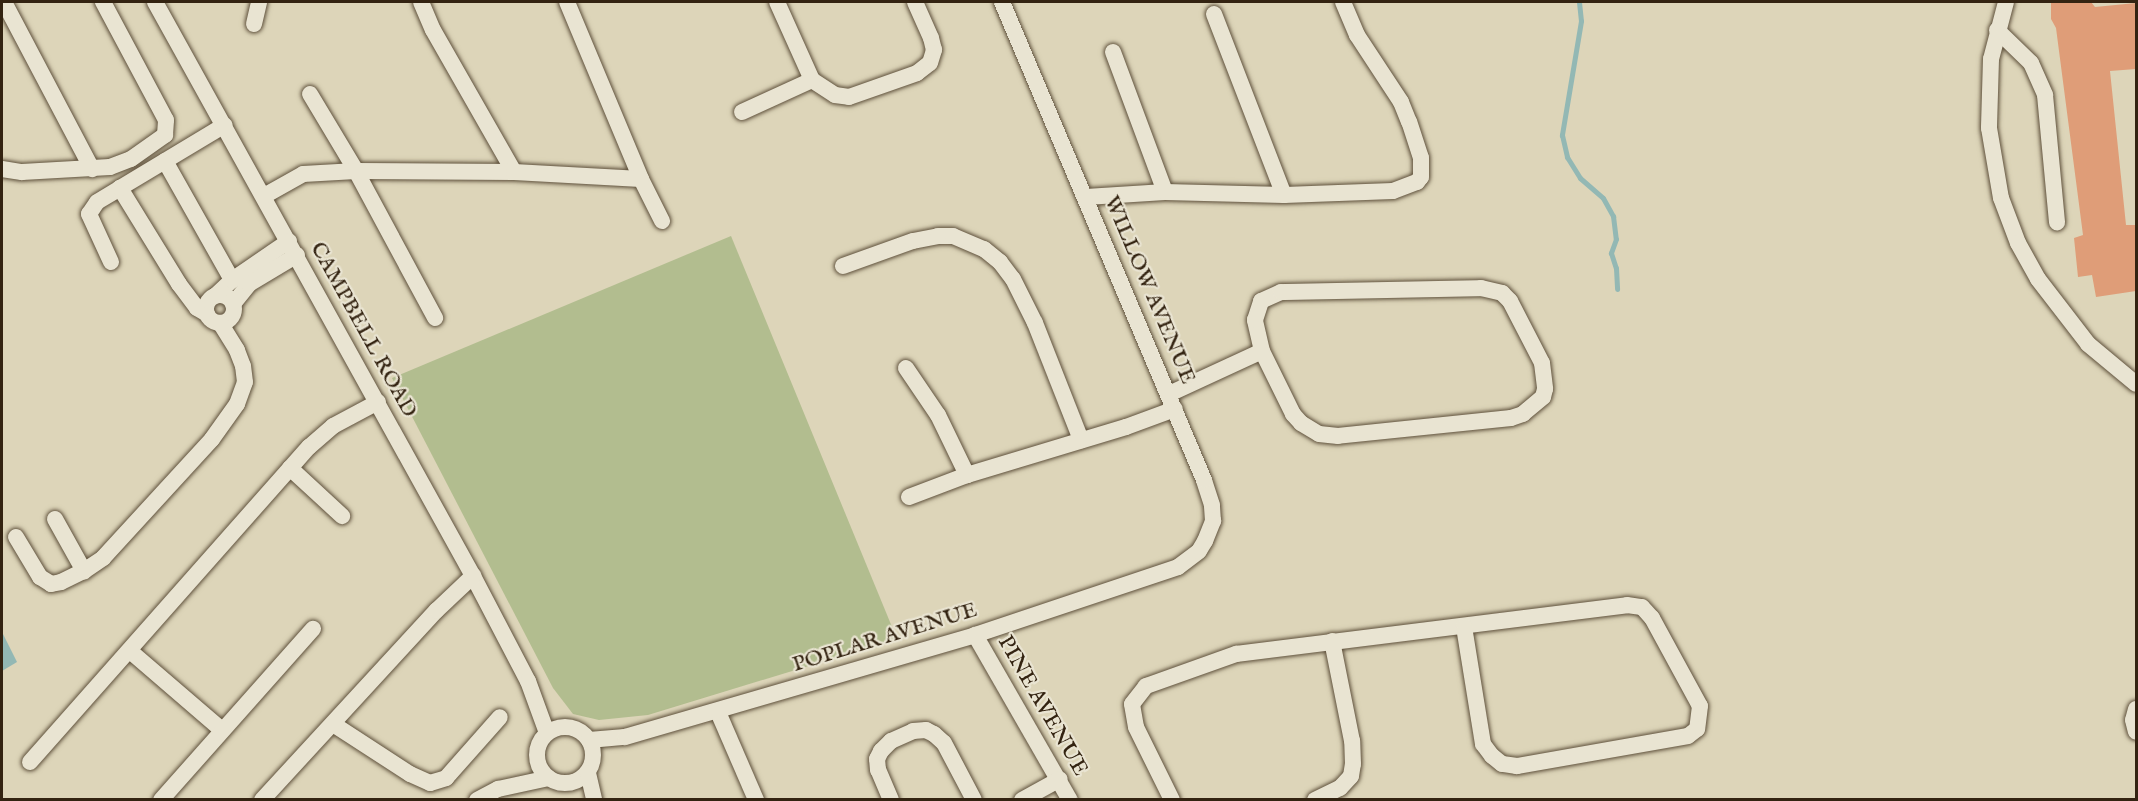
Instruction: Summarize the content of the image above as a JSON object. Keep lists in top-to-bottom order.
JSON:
{
  "streets": {
    "street": [
      "WILLOW AVENUE",
      "CAMPBELL ROAD",
      "POPLAR AVENUE",
      "PINE AVENUE"
    ]
  },
  "crossings": [
    ["WILLOW AVENUE", "POPLAR AVENUE"],
    ["CAMPBELL ROAD", "POPLAR AVENUE"],
    ["POPLAR AVENUE", "PINE AVENUE"]
  ]
}
